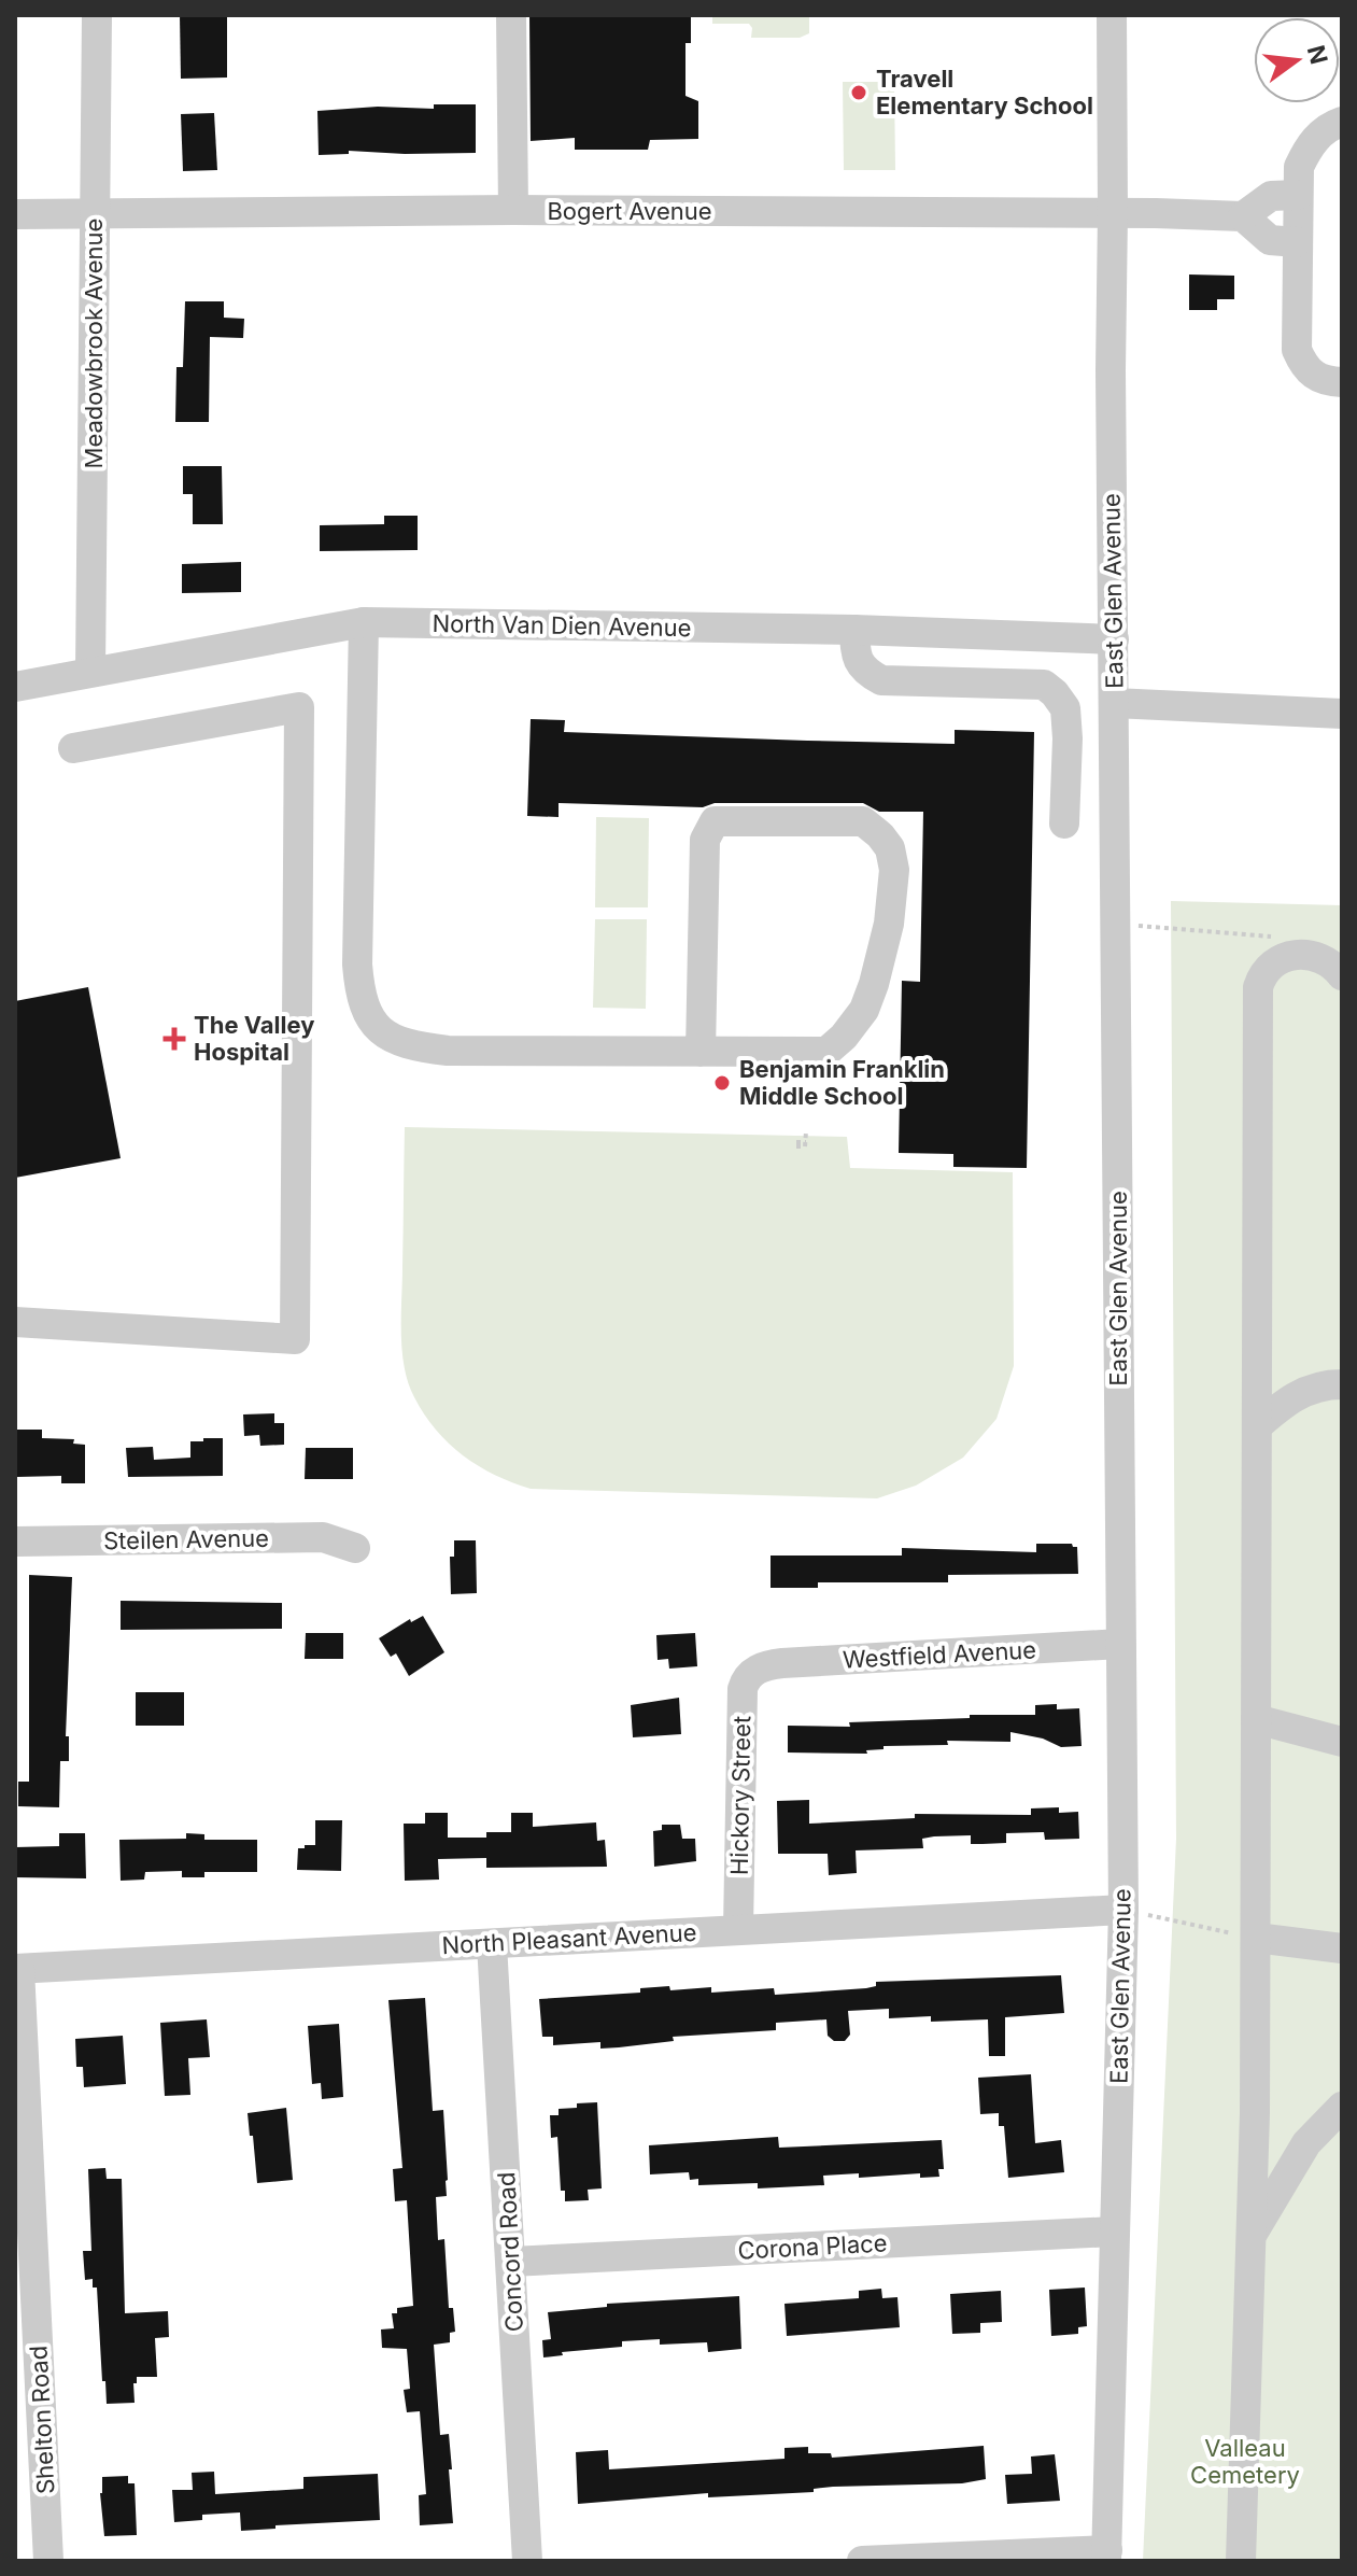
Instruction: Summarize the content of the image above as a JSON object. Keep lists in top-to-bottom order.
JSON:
{
  "streets": {
    "street": [
      "Bogert Avenue",
      "Meadowbrook Avenue",
      "East Glen Avenue",
      "North Van Dien Avenue",
      "Steilen Avenue",
      "Westfield Avenue",
      "Hickory Street",
      "North Pleasant Avenue",
      "Corona Place",
      "Concord Road",
      "Shelton Road"
    ]
  },
  "crossings": [
    ["Bogert Avenue", "Meadowbrook Avenue"],
    ["Bogert Avenue", "East Glen Avenue"],
    ["Meadowbrook Avenue", "North Van Dien Avenue"],
    ["East Glen Avenue", "North Van Dien Avenue"],
    ["East Glen Avenue", "Westfield Avenue"],
    ["East Glen Avenue", "North Pleasant Avenue"],
    ["East Glen Avenue", "Corona Place"],
    ["Westfield Avenue", "Hickory Street"],
    ["Hickory Street", "North Pleasant Avenue"],
    ["North Pleasant Avenue", "Concord Road"],
    ["North Pleasant Avenue", "Shelton Road"],
    ["Corona Place", "Concord Road"]
  ],
  "parks": ["Valleau Cemetery"],
  "places": {
    "other": ["Travell Elementary School", "Benjamin Franklin Middle School"],
    "health": ["The Valley Hospital"]
  },
  "north": "right"
}
